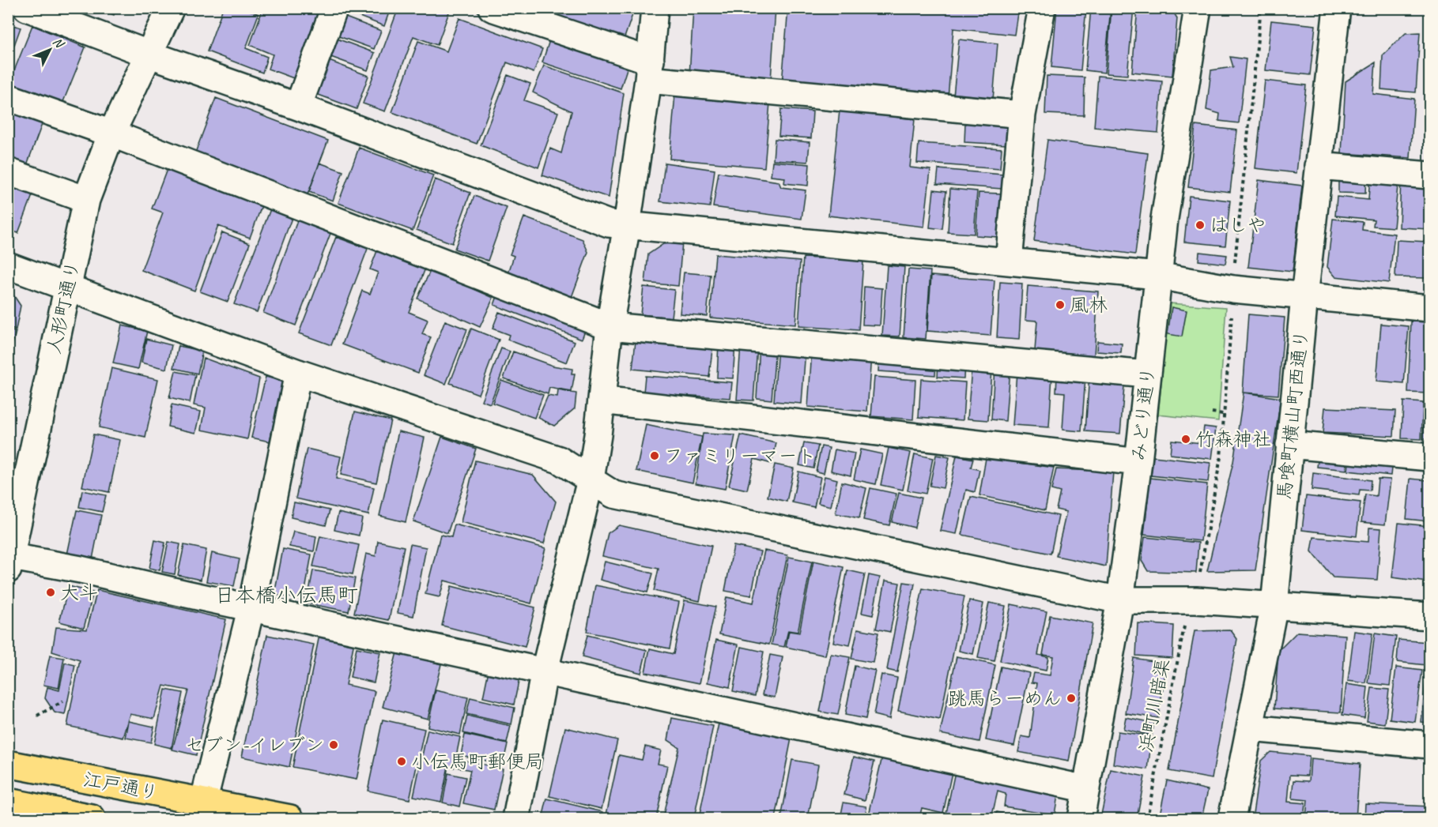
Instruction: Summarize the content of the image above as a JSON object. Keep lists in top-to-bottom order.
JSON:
{
  "streets": {
    "highway": ["江戸通り"],
    "street": ["人形町通り", "みどり通り", "馬喰町横山町西通り"],
    "path": ["浜町川暗渠"]
  },
  "districts": ["日本橋小伝馬町"],
  "places": [
    "はしや",
    "風林",
    "竹森神社",
    "ファミリーマート",
    "大斗",
    "跳馬らーめん",
    "セブン-イレブン",
    "小伝馬町郵便局"
  ],
  "north": "top right"
}
